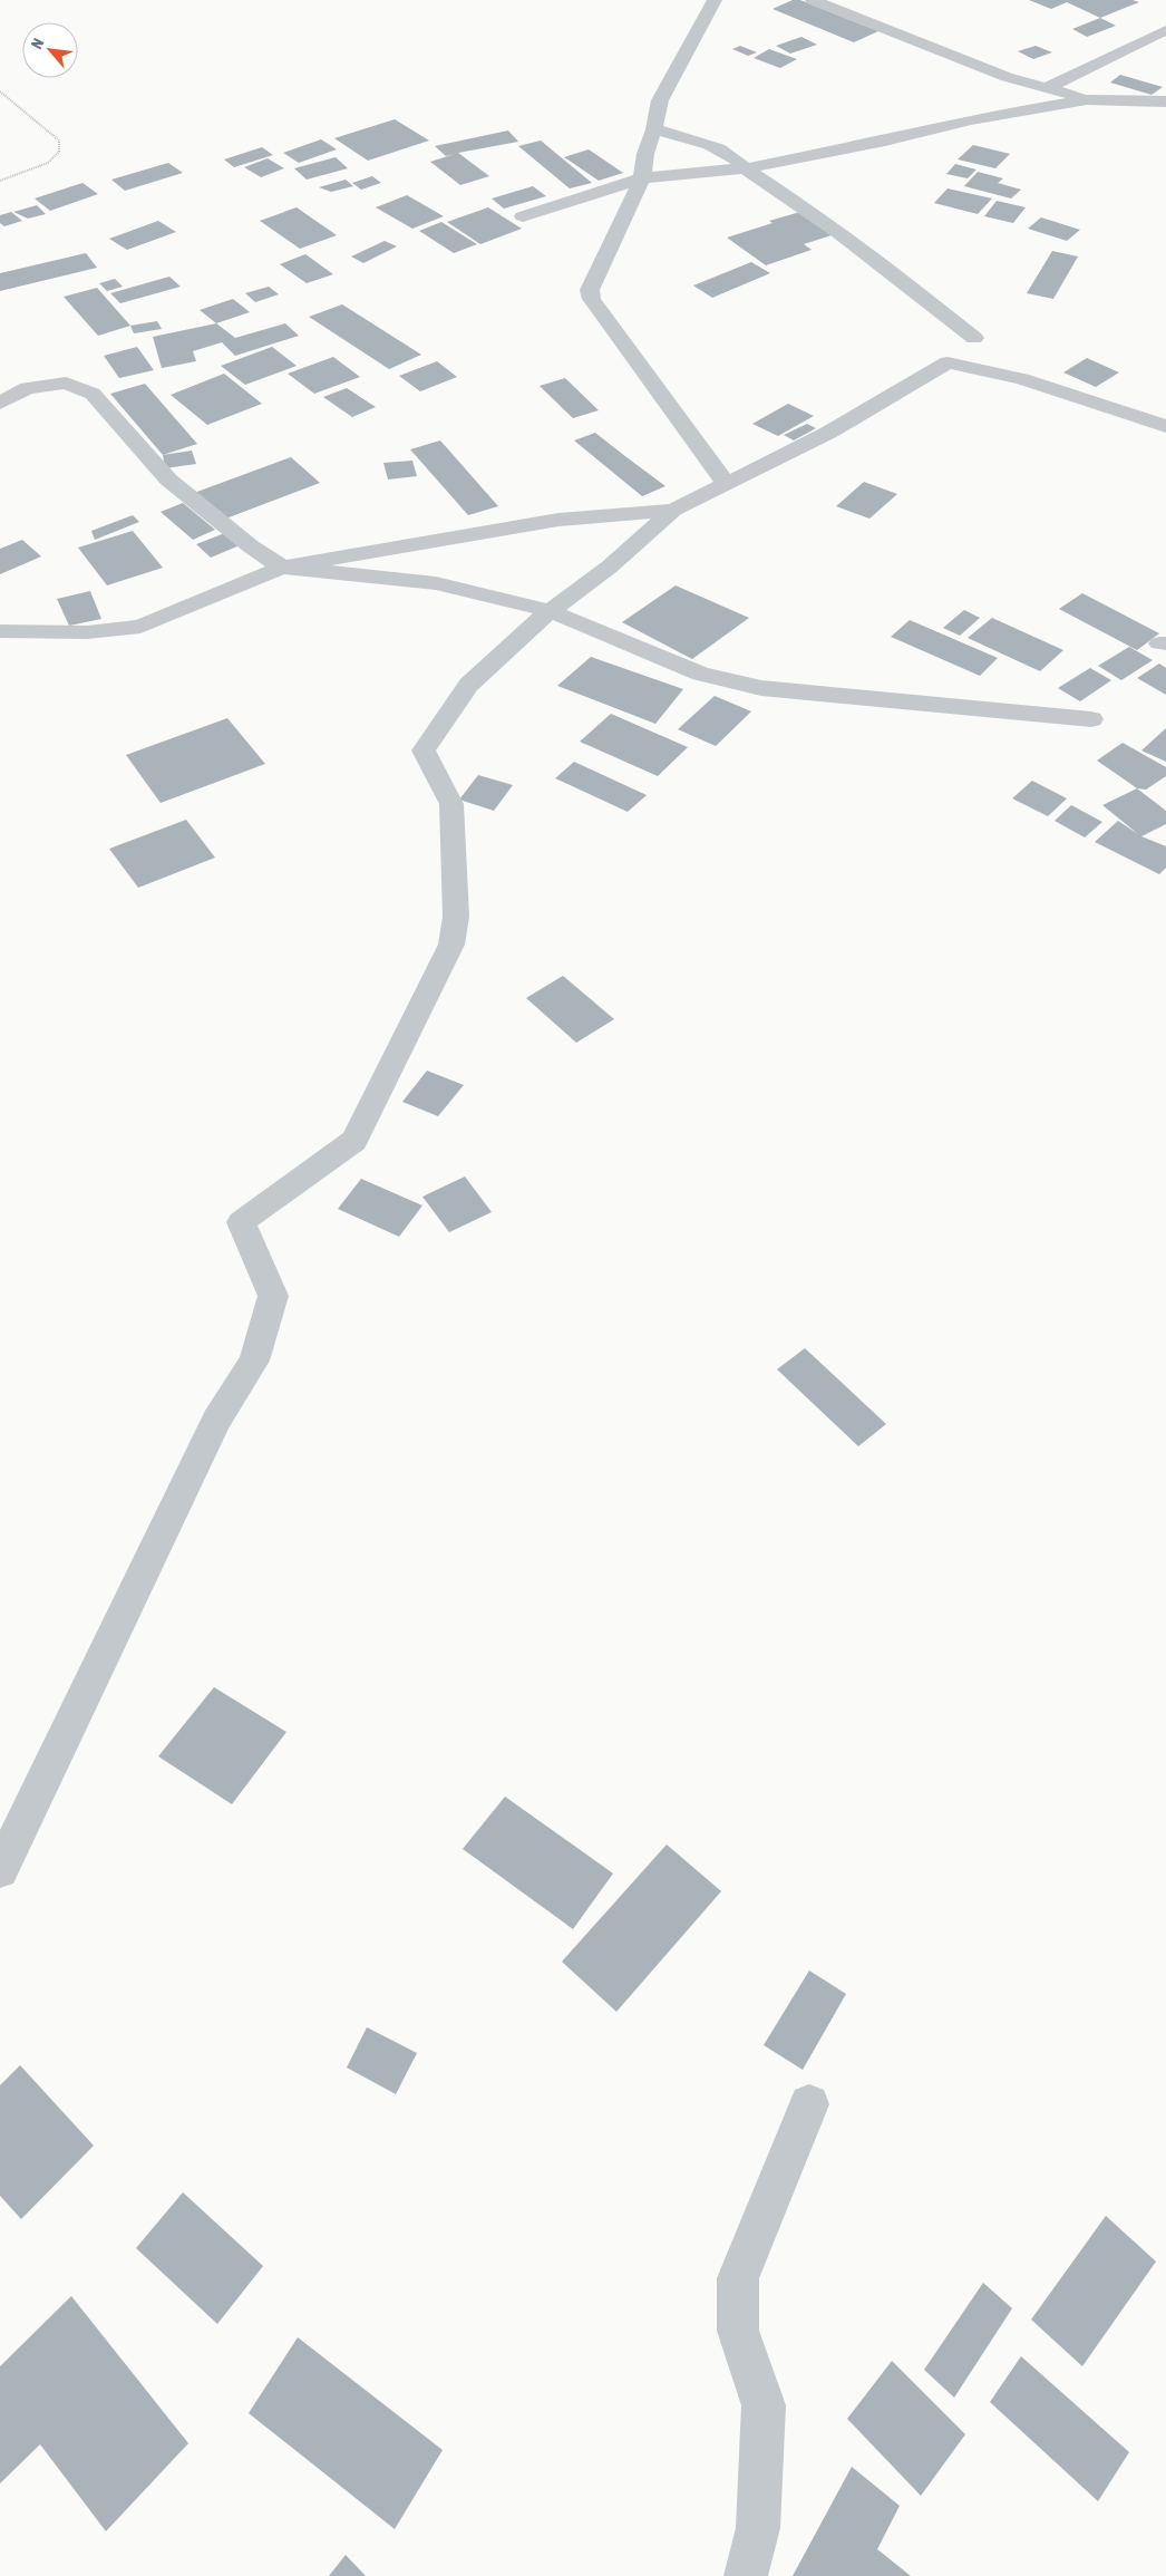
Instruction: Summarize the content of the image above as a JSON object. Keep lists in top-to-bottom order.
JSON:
{
  "north": "top left"
}
